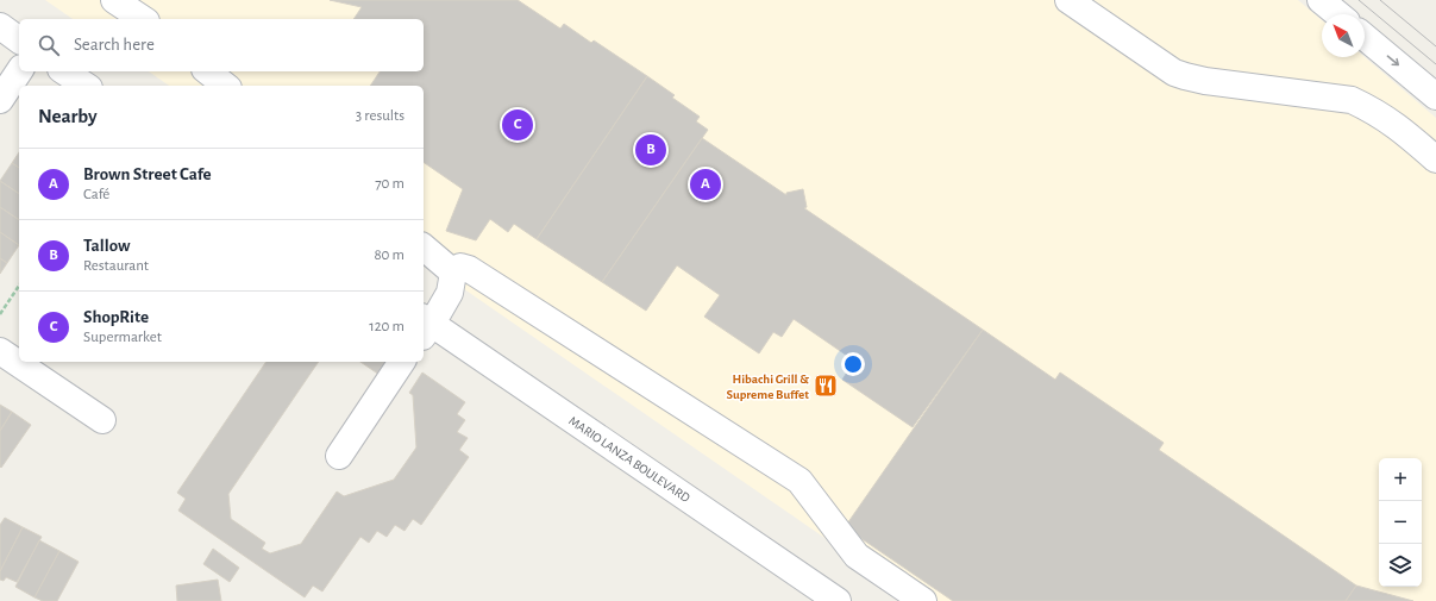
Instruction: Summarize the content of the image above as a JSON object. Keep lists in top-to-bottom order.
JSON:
{
  "streets": {
    "street": ["MARIO LANZA BOULEVARD"]
  },
  "places": {
    "restaurant": ["Hibachi Grill & Supreme Buffet"]
  },
  "north": "top left",
  "page": {
    "search": "Search here",
    "heading": ["Nearby", "3 results"],
    "pins": ["C", "B", "A"],
    "list": [
      {
        "mark": "A",
        "name": "Brown Street Cafe",
        "note": "Café",
        "value": "70 m"
      },
      {
        "mark": "B",
        "name": "Tallow",
        "note": "Restaurant",
        "value": "80 m"
      },
      {
        "mark": "C",
        "name": "ShopRite",
        "note": "Supermarket",
        "value": "120 m"
      }
    ],
    "map_buttons": ["+", "−"]
  }
}
